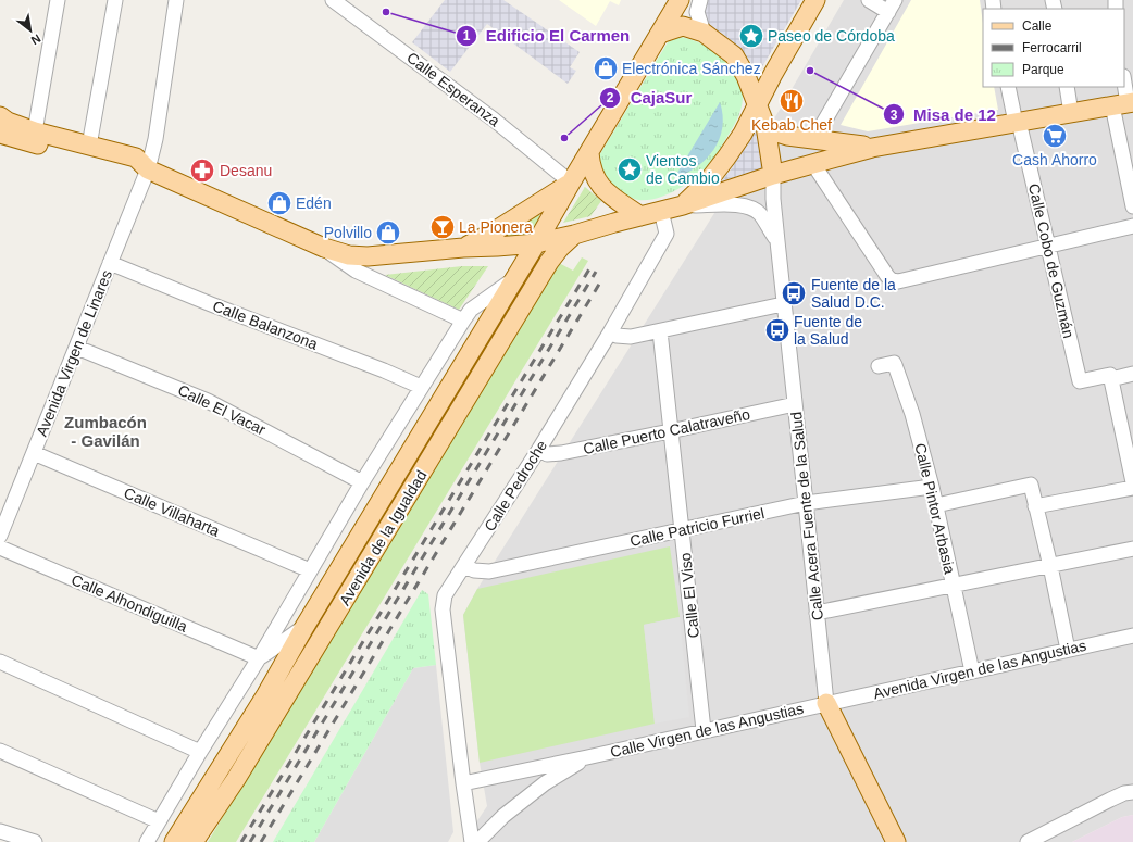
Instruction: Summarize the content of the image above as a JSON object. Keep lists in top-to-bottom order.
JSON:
{
  "streets": {
    "main road": ["Calle Acera Fuente de la Salud", "Avenida de la Igualdad"],
    "street": [
      "Calle Esperanza",
      "Calle Cobo de Guzmán",
      "Calle Balanzona",
      "Avenida Virgen de Linares",
      "Calle El Vacar",
      "Calle Puerto Calatraveño",
      "Calle Pedroche",
      "Calle Pintor Arbasia",
      "Calle Villaharta",
      "Calle Patricio Furriel",
      "Calle El Viso",
      "Calle Alhondiguilla",
      "Avenida Virgen de las Angustias",
      "Calle Virgen de las Angustias"
    ]
  },
  "crossings": [
    ["Calle Esperanza", "Avenida de la Igualdad"],
    ["Calle Balanzona", "Avenida Virgen de Linares"],
    ["Calle Balanzona", "Avenida de la Igualdad"],
    ["Avenida Virgen de Linares", "Calle El Vacar"],
    ["Avenida Virgen de Linares", "Calle Villaharta"],
    ["Calle El Vacar", "Avenida de la Igualdad"],
    ["Calle Puerto Calatraveño", "Calle Pedroche"],
    ["Calle Puerto Calatraveño", "Calle Acera Fuente de la Salud"],
    ["Calle Puerto Calatraveño", "Calle El Viso"],
    ["Calle Pedroche", "Calle Patricio Furriel"],
    ["Calle Pedroche", "Avenida de la Igualdad"],
    ["Calle Pedroche", "Calle Virgen de las Angustias"],
    ["Calle Pintor Arbasia", "Calle Patricio Furriel"],
    ["Calle Pintor Arbasia", "Avenida Virgen de las Angustias"],
    ["Calle Villaharta", "Avenida de la Igualdad"],
    ["Calle Acera Fuente de la Salud", "Calle Patricio Furriel"],
    ["Calle Acera Fuente de la Salud", "Avenida de la Igualdad"],
    ["Calle Acera Fuente de la Salud", "Avenida Virgen de las Angustias"],
    ["Calle Acera Fuente de la Salud", "Calle Virgen de las Angustias"],
    ["Calle Patricio Furriel", "Calle El Viso"],
    ["Avenida de la Igualdad", "Calle Alhondiguilla"],
    ["Calle El Viso", "Calle Virgen de las Angustias"],
    ["Avenida Virgen de las Angustias", "Calle Virgen de las Angustias"]
  ],
  "districts": ["Zumbacón - Gavilán"],
  "places": {
    "other": ["Edificio El Carmen", "Misa de 12", "CajaSur"],
    "place": ["Paseo de Córdoba", "Vientos de Cambio"],
    "shop": ["Electrónica Sánchez", "Edén", "Polvillo"],
    "restaurant": ["Kebab Chef"],
    "supermarket": ["Cash Ahorro"],
    "pharmacy": ["Desanu"],
    "bar": ["La Pionera"],
    "bus stop": ["Fuente de la Salud D.C.", "Fuente de la Salud"]
  },
  "legend": ["Calle", "Ferrocarril", "Parque"],
  "north": "bottom right"
}
